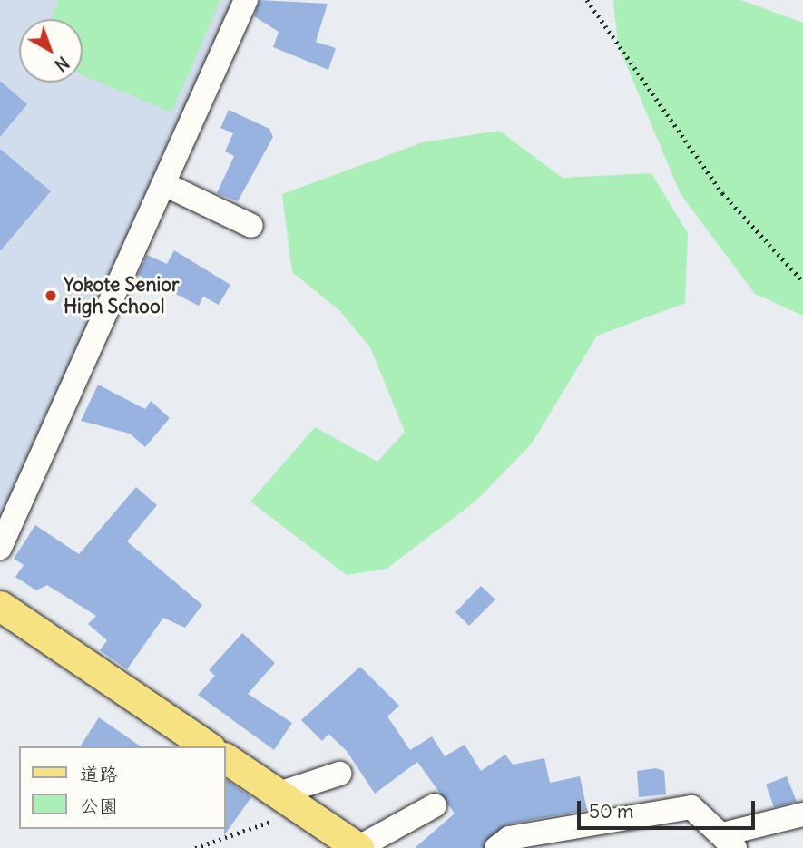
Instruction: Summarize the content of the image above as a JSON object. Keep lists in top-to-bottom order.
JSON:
{
  "places": ["Yokote Senior High School"],
  "legend": ["道路", "公園"],
  "scale_bar": "50 m",
  "north": "bottom right"
}
